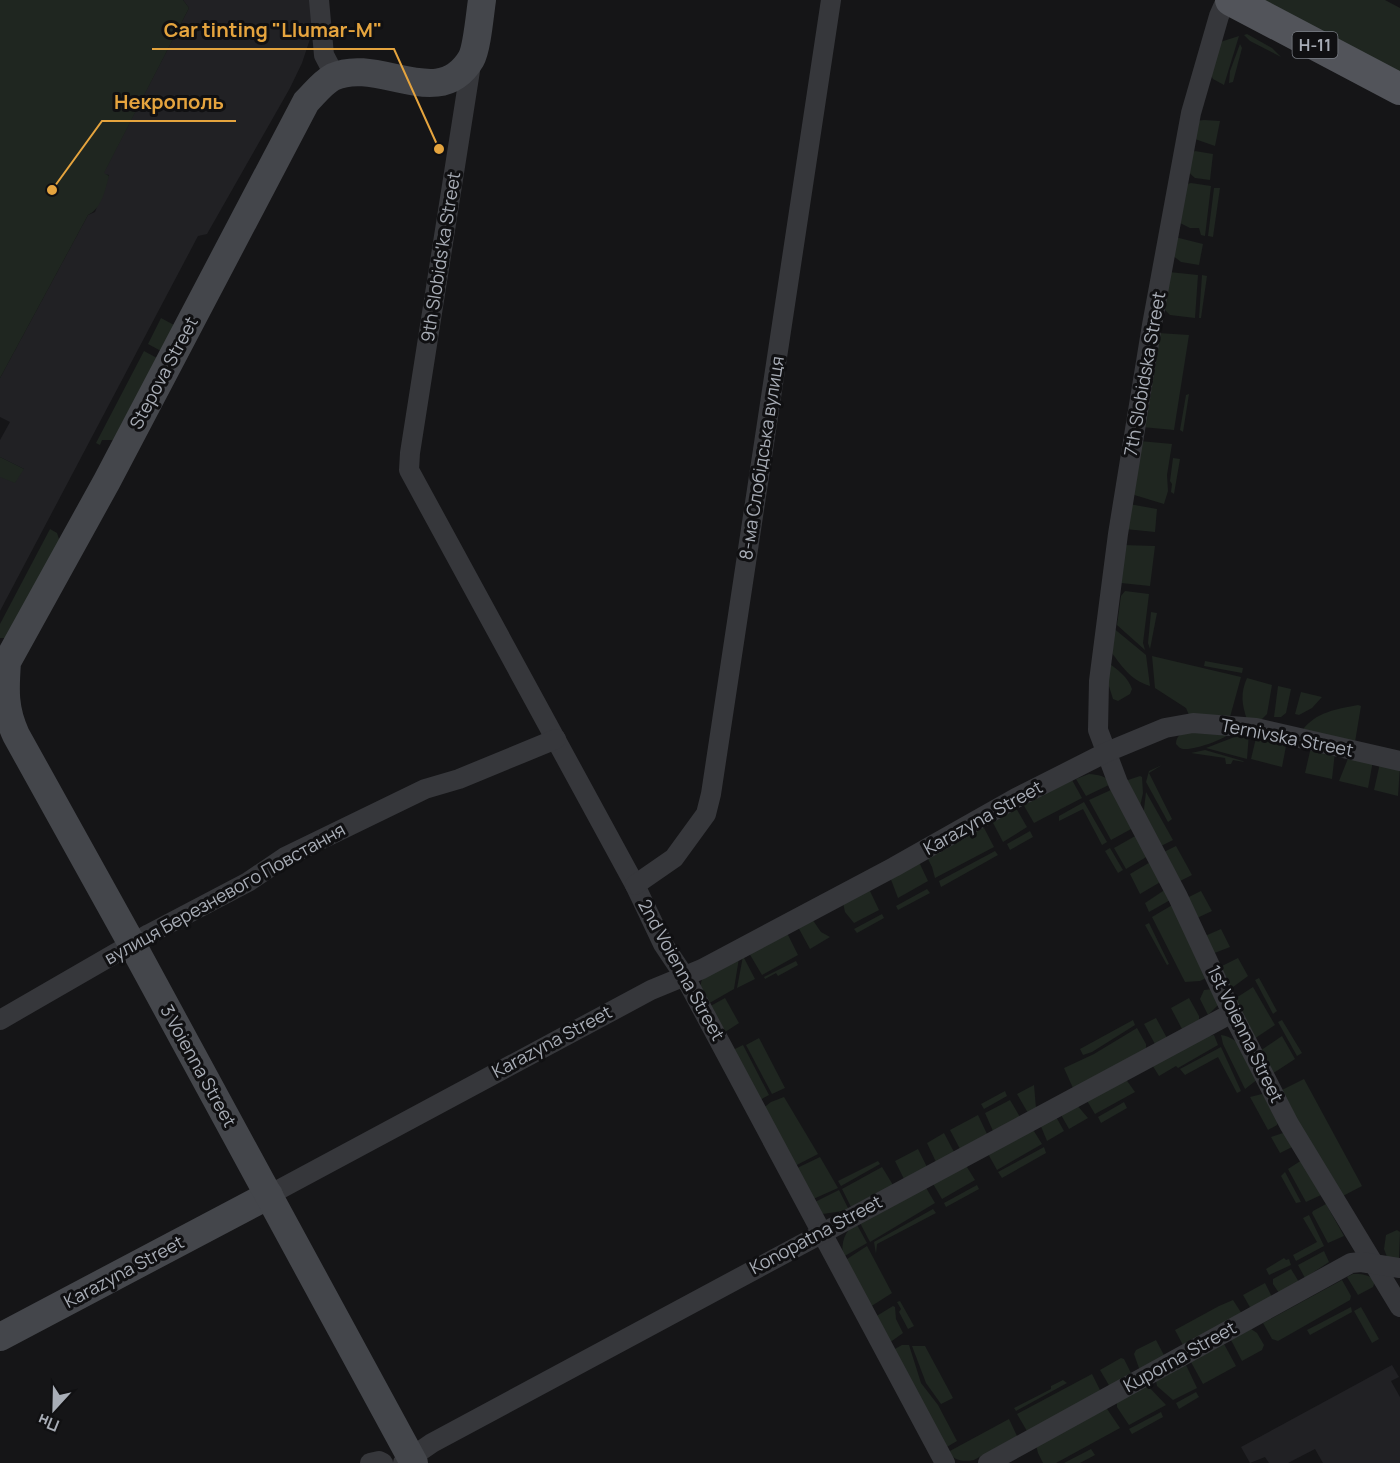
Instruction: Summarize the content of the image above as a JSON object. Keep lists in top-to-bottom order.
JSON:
{
  "streets": {
    "main road": ["Н-11"],
    "street": [
      "9th Slobids'ka Street",
      "Stepova Street",
      "7th Slobidska Street",
      "8-ма Слобідська вулиця",
      "Ternivska Street",
      "Karazyna Street",
      "вулиця Березневого Повстання",
      "2nd Voienna Street",
      "1st Voienna Street",
      "3 Voienna Street",
      "Konopatna Street",
      "Kuporna Street"
    ]
  },
  "crossings": [
    ["Н-11", "7th Slobidska Street"],
    ["9th Slobids'ka Street", "2nd Voienna Street"],
    ["Stepova Street", "3 Voienna Street"],
    ["7th Slobidska Street", "Ternivska Street"],
    ["7th Slobidska Street", "Karazyna Street"],
    ["7th Slobidska Street", "1st Voienna Street"],
    ["8-ма Слобідська вулиця", "2nd Voienna Street"],
    ["Ternivska Street", "Karazyna Street"],
    ["Ternivska Street", "1st Voienna Street"],
    ["Karazyna Street", "2nd Voienna Street"],
    ["Karazyna Street", "1st Voienna Street"],
    ["Karazyna Street", "3 Voienna Street"],
    ["вулиця Березневого Повстання", "2nd Voienna Street"],
    ["вулиця Березневого Повстання", "3 Voienna Street"],
    ["2nd Voienna Street", "Konopatna Street"],
    ["1st Voienna Street", "Konopatna Street"],
    ["1st Voienna Street", "Kuporna Street"],
    ["3 Voienna Street", "Konopatna Street"]
  ],
  "places": ["Car tinting \"Llumar-M\"", "Некрополь"],
  "north": "bottom"
}
